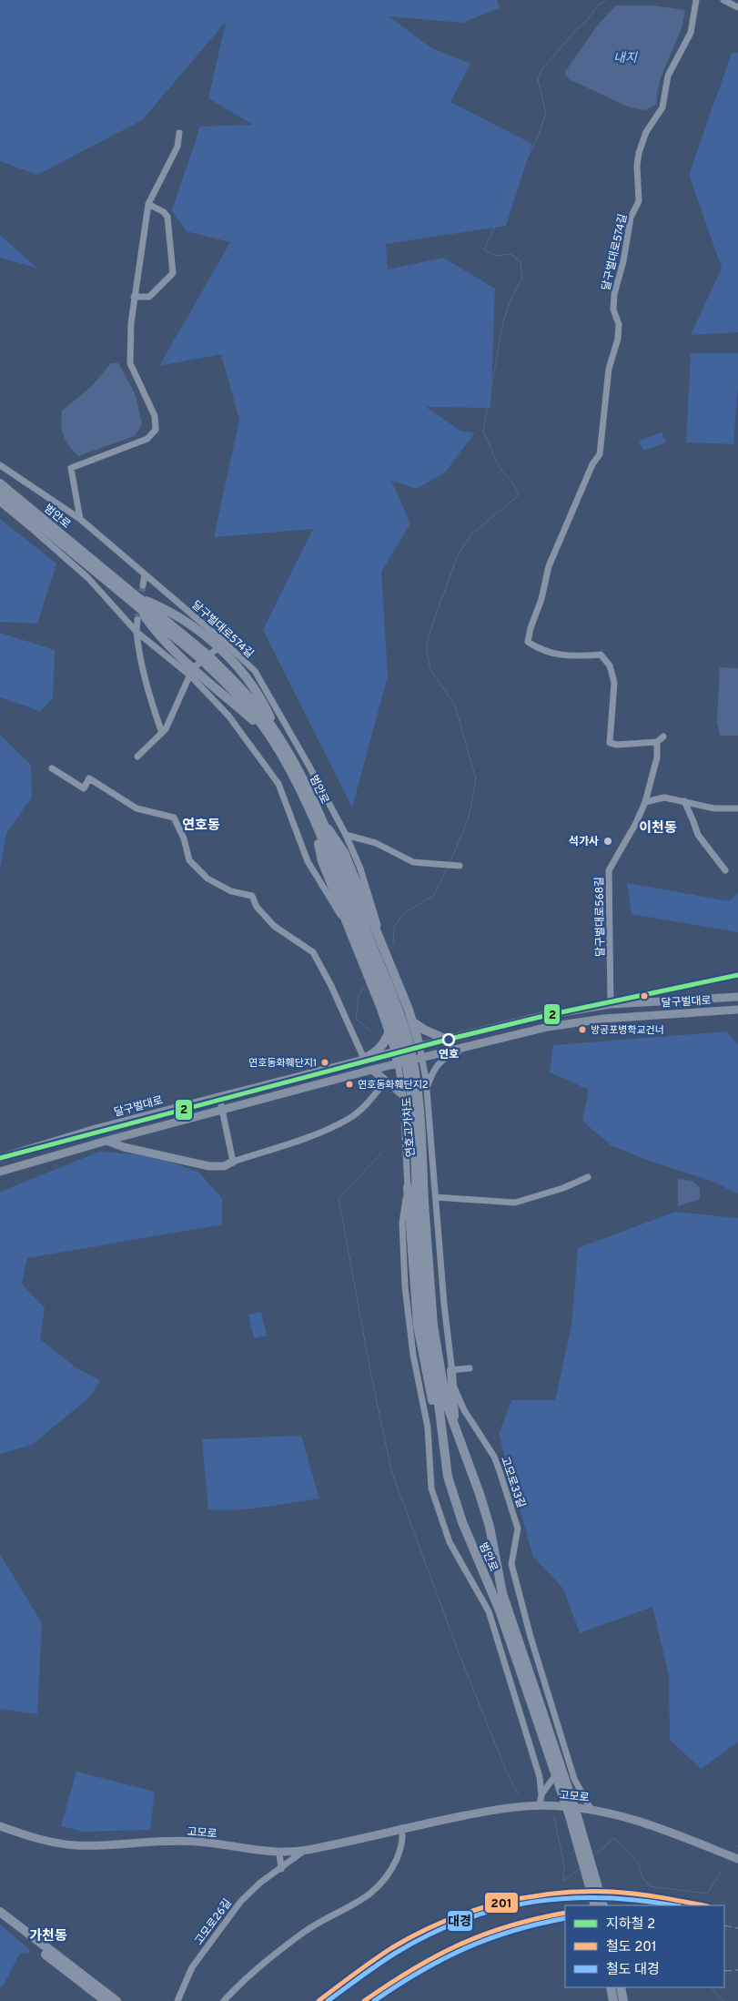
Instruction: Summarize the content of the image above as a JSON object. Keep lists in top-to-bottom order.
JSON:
{
  "streets": {
    "highway": ["범안로", "연호고가차도"],
    "main road": ["달구벌대로", "고모로"],
    "street": [
      "달구벌대로574길",
      "달구벌대로568길",
      "고모로33길",
      "고모로26길"
    ]
  },
  "crossings": [
    ["달구벌대로574길", "달구벌대로568길"],
    ["범안로", "연호고가차도"],
    ["달구벌대로568길", "달구벌대로"],
    ["달구벌대로", "고모로33길"],
    ["고모로33길", "고모로"],
    ["고모로", "고모로26길"]
  ],
  "districts": ["연호동", "이천동", "가천동"],
  "water": ["내지"],
  "places": [
    "석가사",
    "방공포병학교건너",
    "연호",
    "연호동화훼단지1",
    "연호동화훼단지2"
  ],
  "lines": ["metro line 2", "rail line 201", "rail line 대경"],
  "legend": ["지하철 2", "철도 201", "철도 대경"]
}
